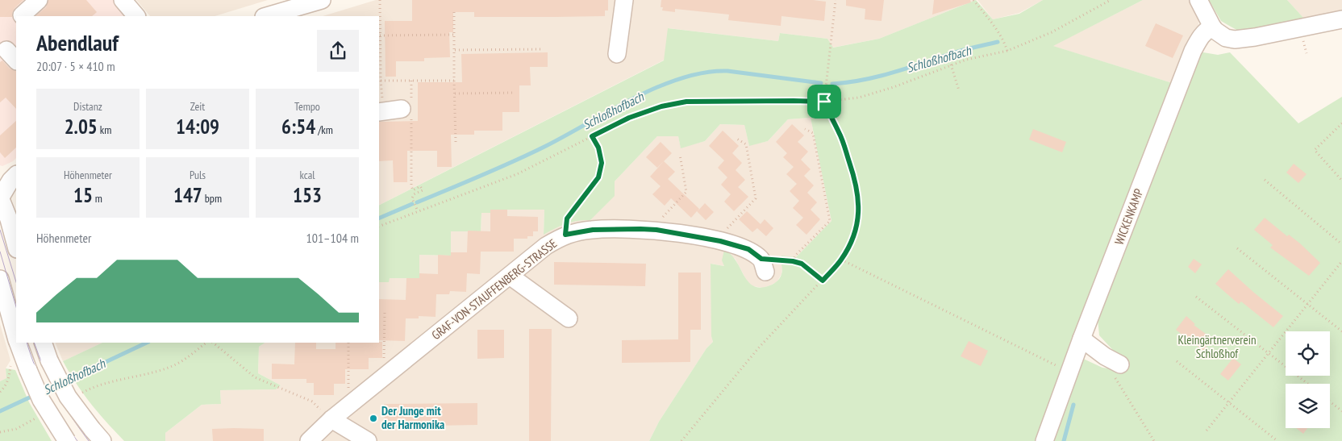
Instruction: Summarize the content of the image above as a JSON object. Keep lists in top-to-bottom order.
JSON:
{
  "streets": {
    "street": ["WICKENKAMP", "GRAF-VON-STAUFFENBERG-STRASSE"]
  },
  "water": ["Schloßhofbach"],
  "parks": ["Kleingärtnerverein Schloßhof"],
  "places": ["Der Junge mit der Harmonika"],
  "page": {
    "heading": ["Abendlauf", "20:07 · 5 × 410 m"],
    "stats": [
      ["Distanz", "2.05 km"],
      ["Zeit", "14:09"],
      ["Tempo", "6:54 /km"],
      ["Höhenmeter", "15 m"],
      ["Puls", "147 bpm"],
      ["kcal", "153"]
    ],
    "chart": ["Höhenmeter", "101–104 m"]
  }
}
